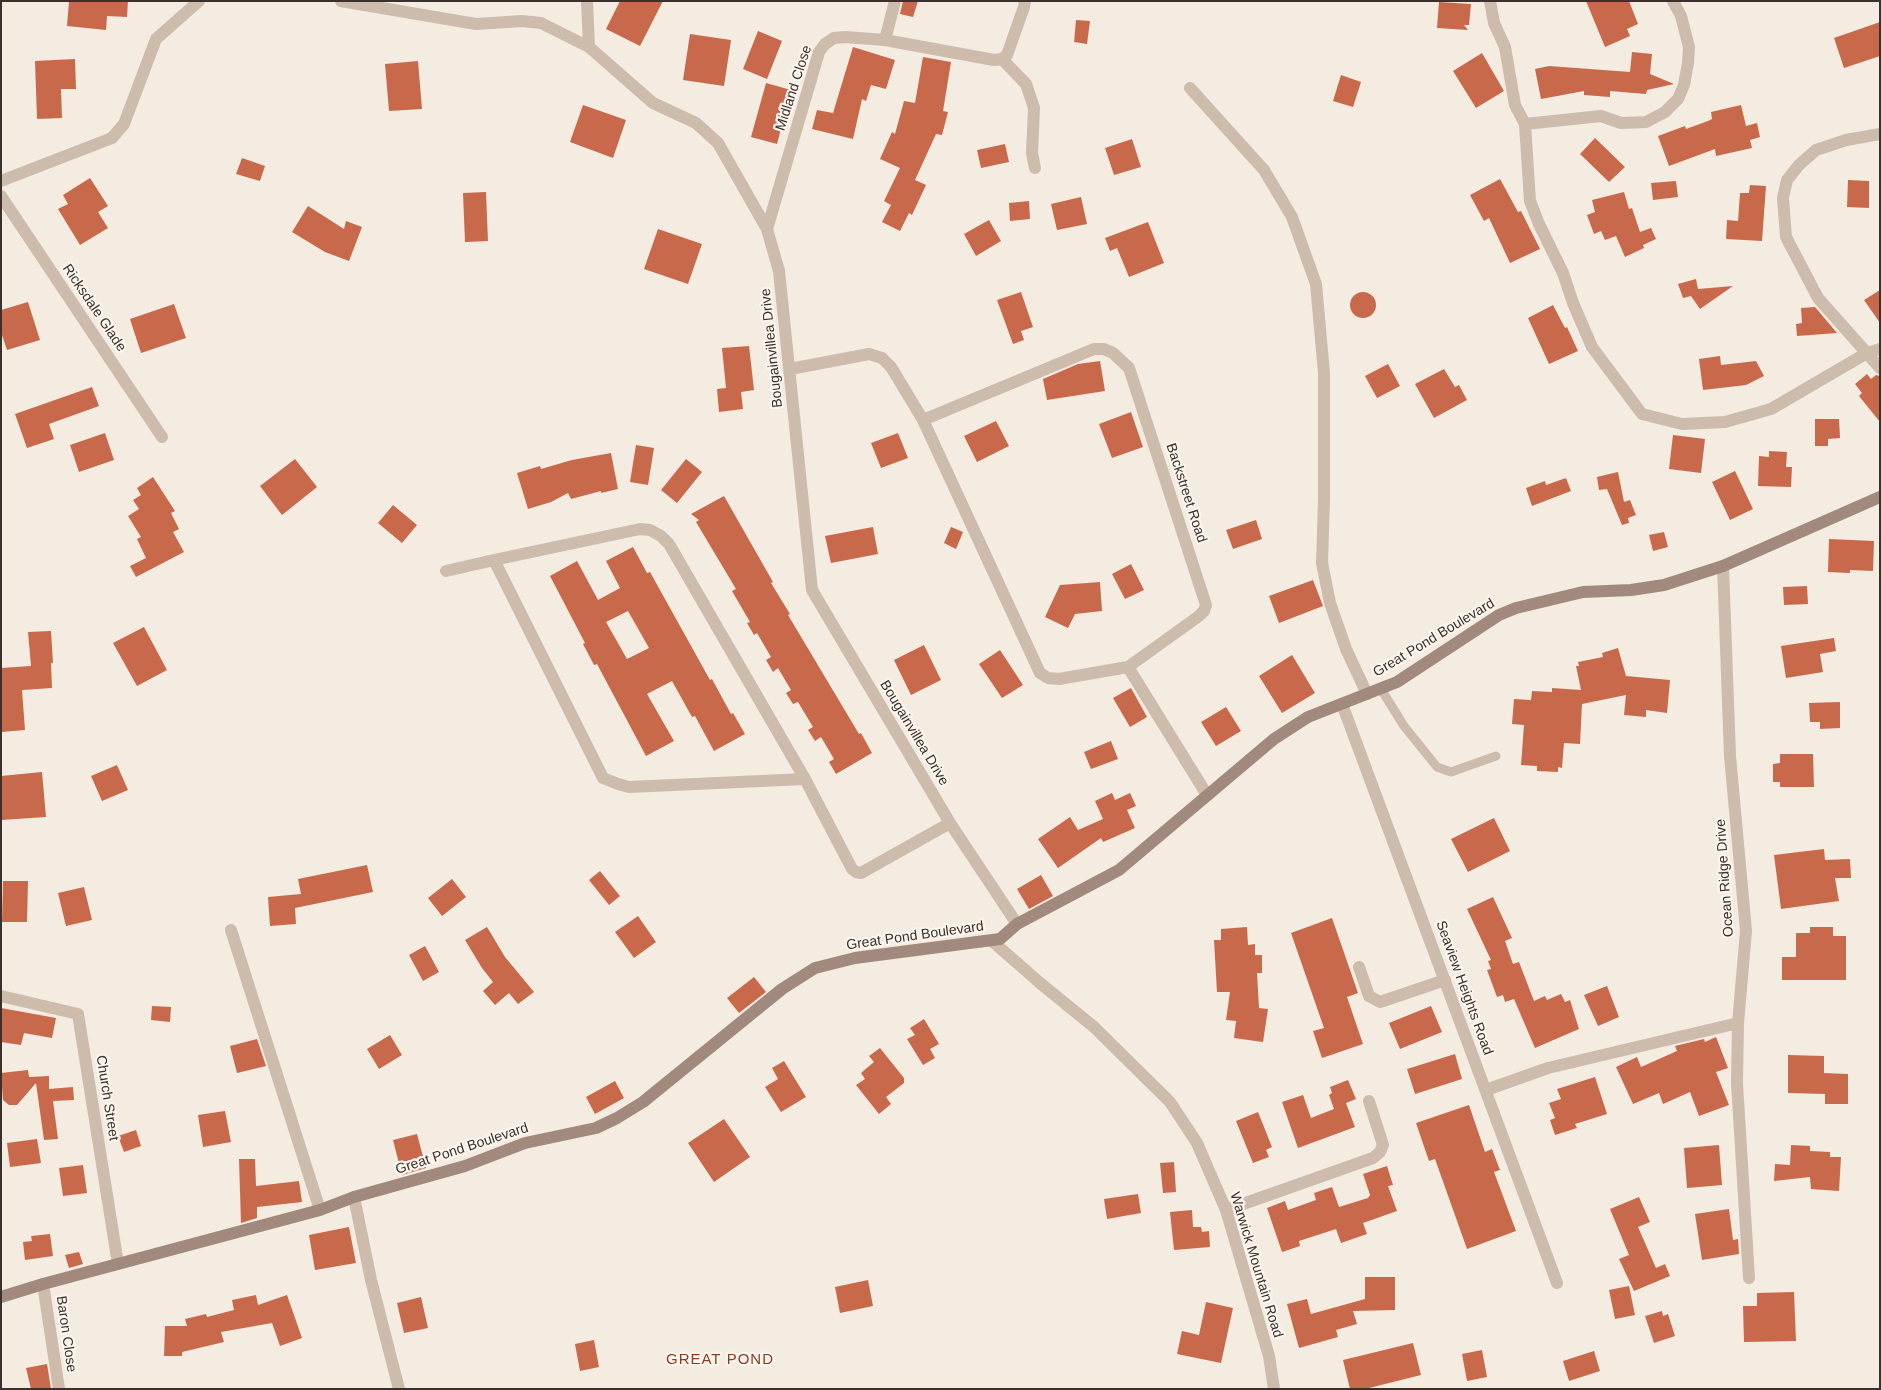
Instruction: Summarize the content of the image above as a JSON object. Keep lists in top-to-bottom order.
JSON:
{
  "streets": {
    "street": [
      "Midland Close",
      "Ricksdale Glade",
      "Bougainvillea Drive",
      "Backstreet Road",
      "Great Pond Boulevard",
      "Ocean Ridge Drive",
      "Seaview Heights Road",
      "Church Street",
      "Warwick Mountain Road",
      "Baron Close"
    ]
  },
  "crossings": [
    ["Midland Close", "Bougainvillea Drive"],
    ["Bougainvillea Drive", "Great Pond Boulevard"],
    ["Great Pond Boulevard", "Ocean Ridge Drive"],
    ["Great Pond Boulevard", "Seaview Heights Road"],
    ["Great Pond Boulevard", "Church Street"],
    ["Great Pond Boulevard", "Warwick Mountain Road"],
    ["Great Pond Boulevard", "Baron Close"]
  ],
  "districts": ["GREAT POND"]
}
